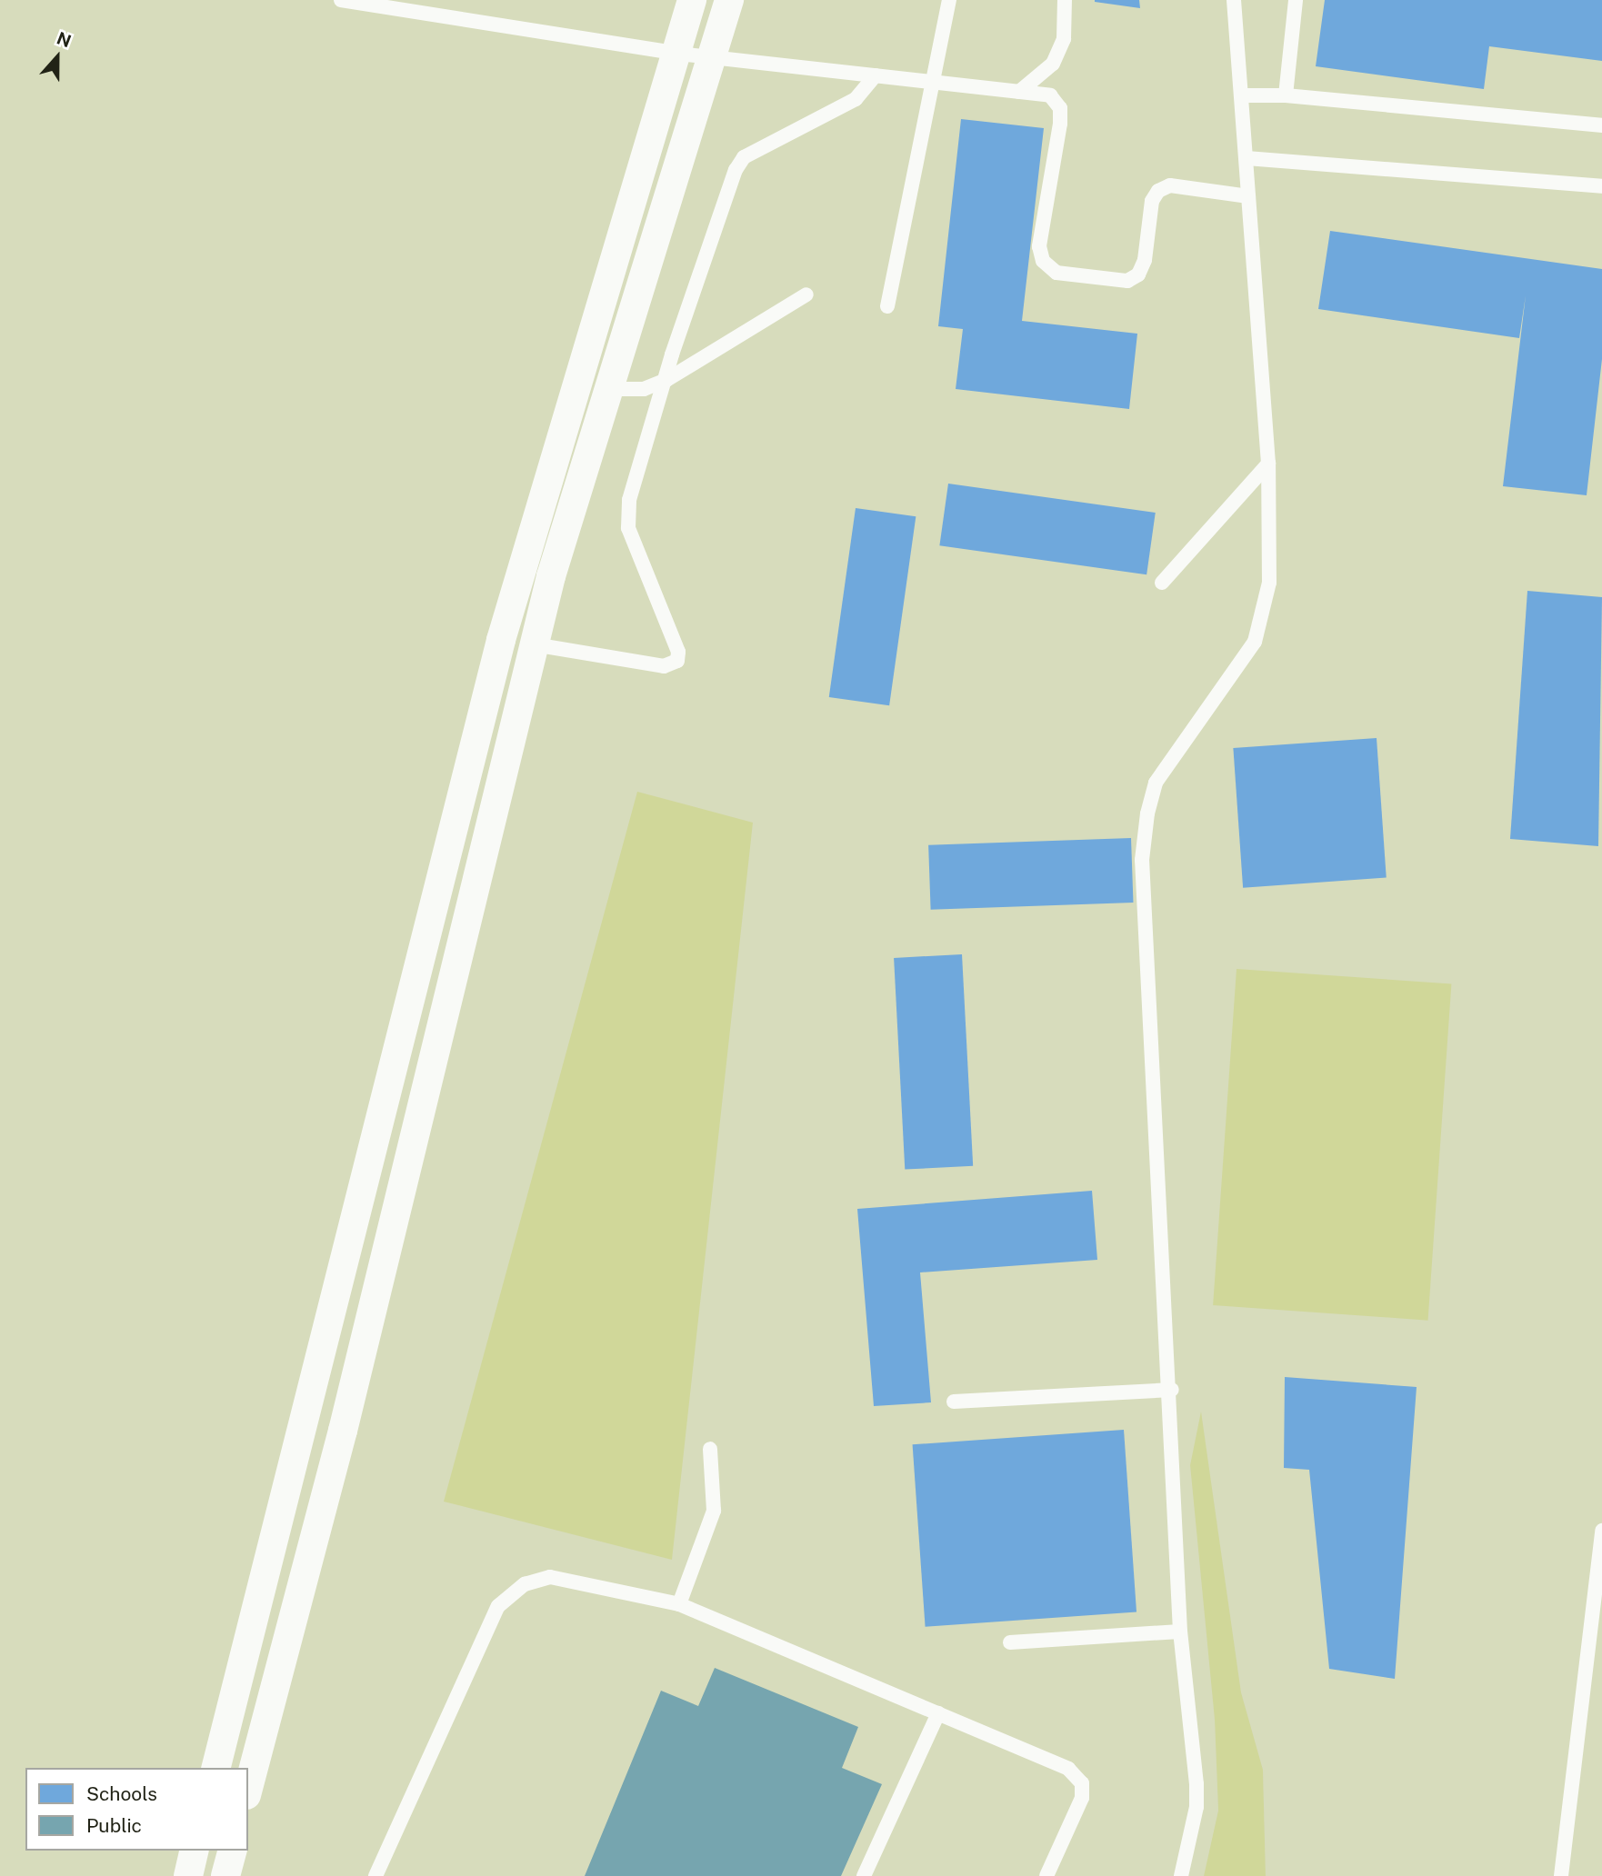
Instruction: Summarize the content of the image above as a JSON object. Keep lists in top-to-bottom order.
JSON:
{
  "legend": ["Schools", "Public"],
  "north": "top"
}
